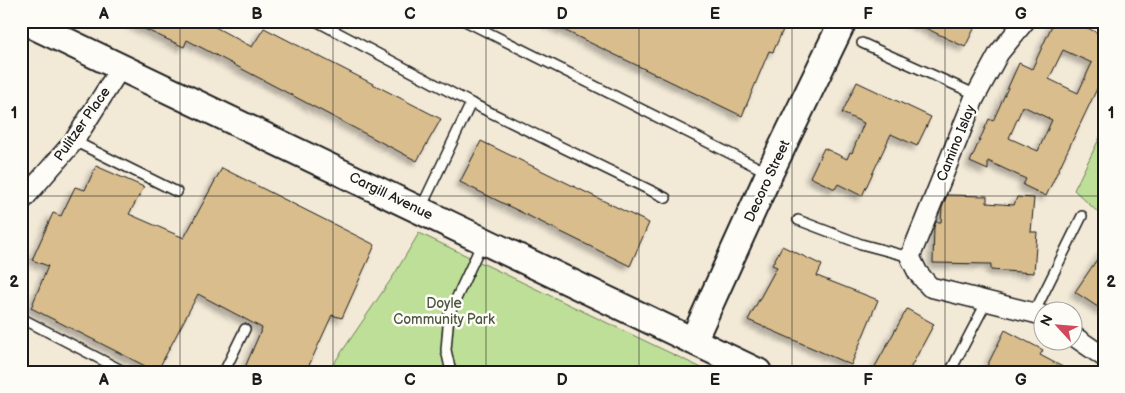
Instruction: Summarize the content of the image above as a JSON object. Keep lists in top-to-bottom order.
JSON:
{
  "streets": {
    "street": [
      "Pulitzer Place",
      "Camino Islay",
      "Decoro Street",
      "Cargill Avenue"
    ]
  },
  "crossings": [
    ["Pulitzer Place", "Cargill Avenue"],
    ["Decoro Street", "Cargill Avenue"]
  ],
  "parks": ["Doyle Community Park"],
  "north": "top left",
  "grid": {
    "columns": [
      "A",
      "B",
      "C",
      "D",
      "E",
      "F",
      "G"
    ],
    "rows": ["1", "2"]
  }
}
